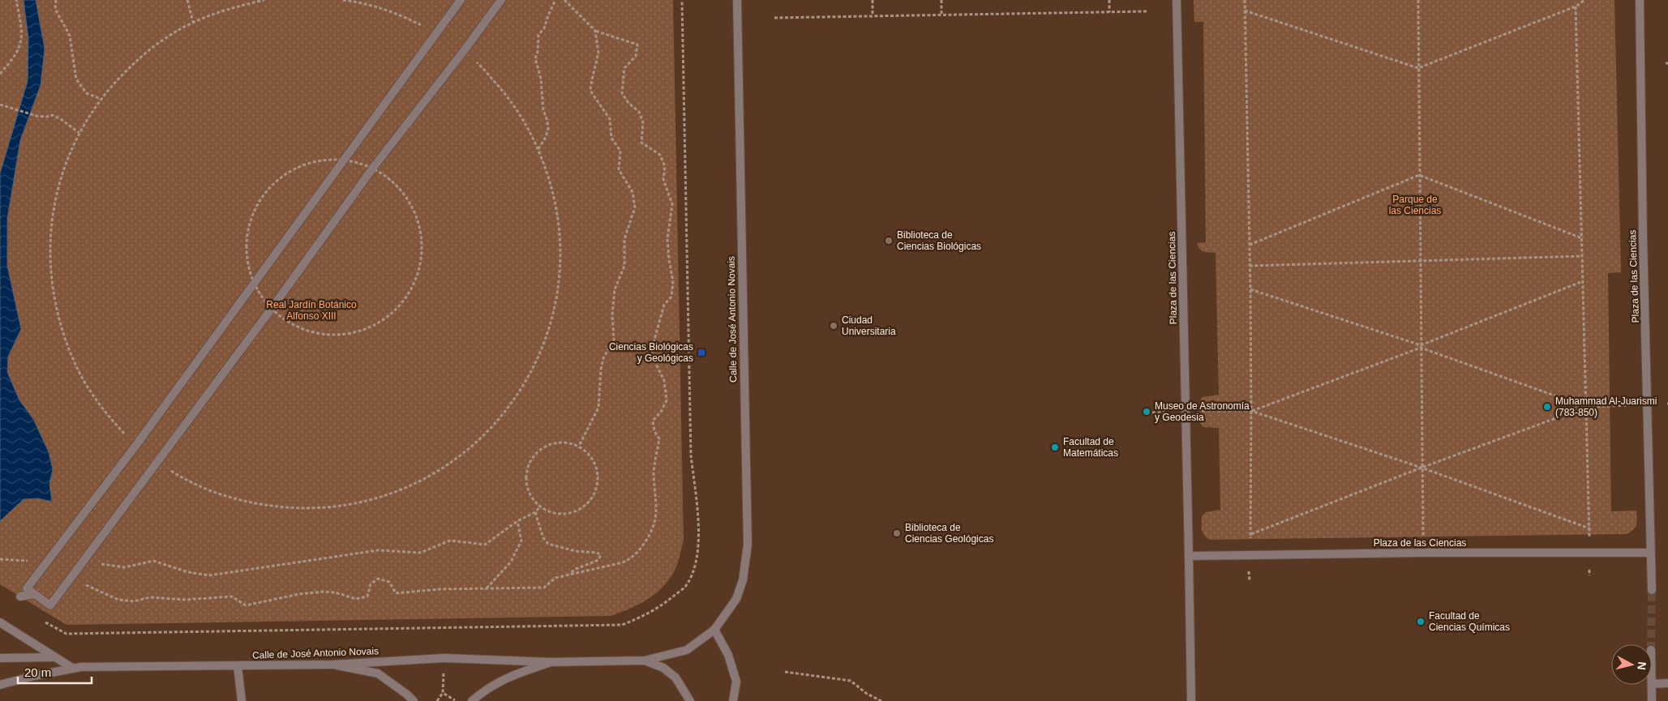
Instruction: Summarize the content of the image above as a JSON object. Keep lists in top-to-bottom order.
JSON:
{
  "streets": {
    "street": ["Plaza de las Ciencias", "Calle de José Antonio Novais"]
  },
  "parks": ["Parque de las Ciencias", "Real Jardín Botánico Alfonso XIII"],
  "places": {
    "other": [
      "Biblioteca de Ciencias Biológicas",
      "Ciudad Universitaria",
      "Muhammad Al-Juarismi (783-850)",
      "Museo de Astronomía y Geodesia",
      "Facultad de Matemáticas",
      "Biblioteca de Ciencias Geológicas",
      "Facultad de Ciencias Químicas"
    ],
    "transit": ["Ciencias Biológicas y Geológicas"]
  },
  "scale_bar": "20 m",
  "north": "right"
}
